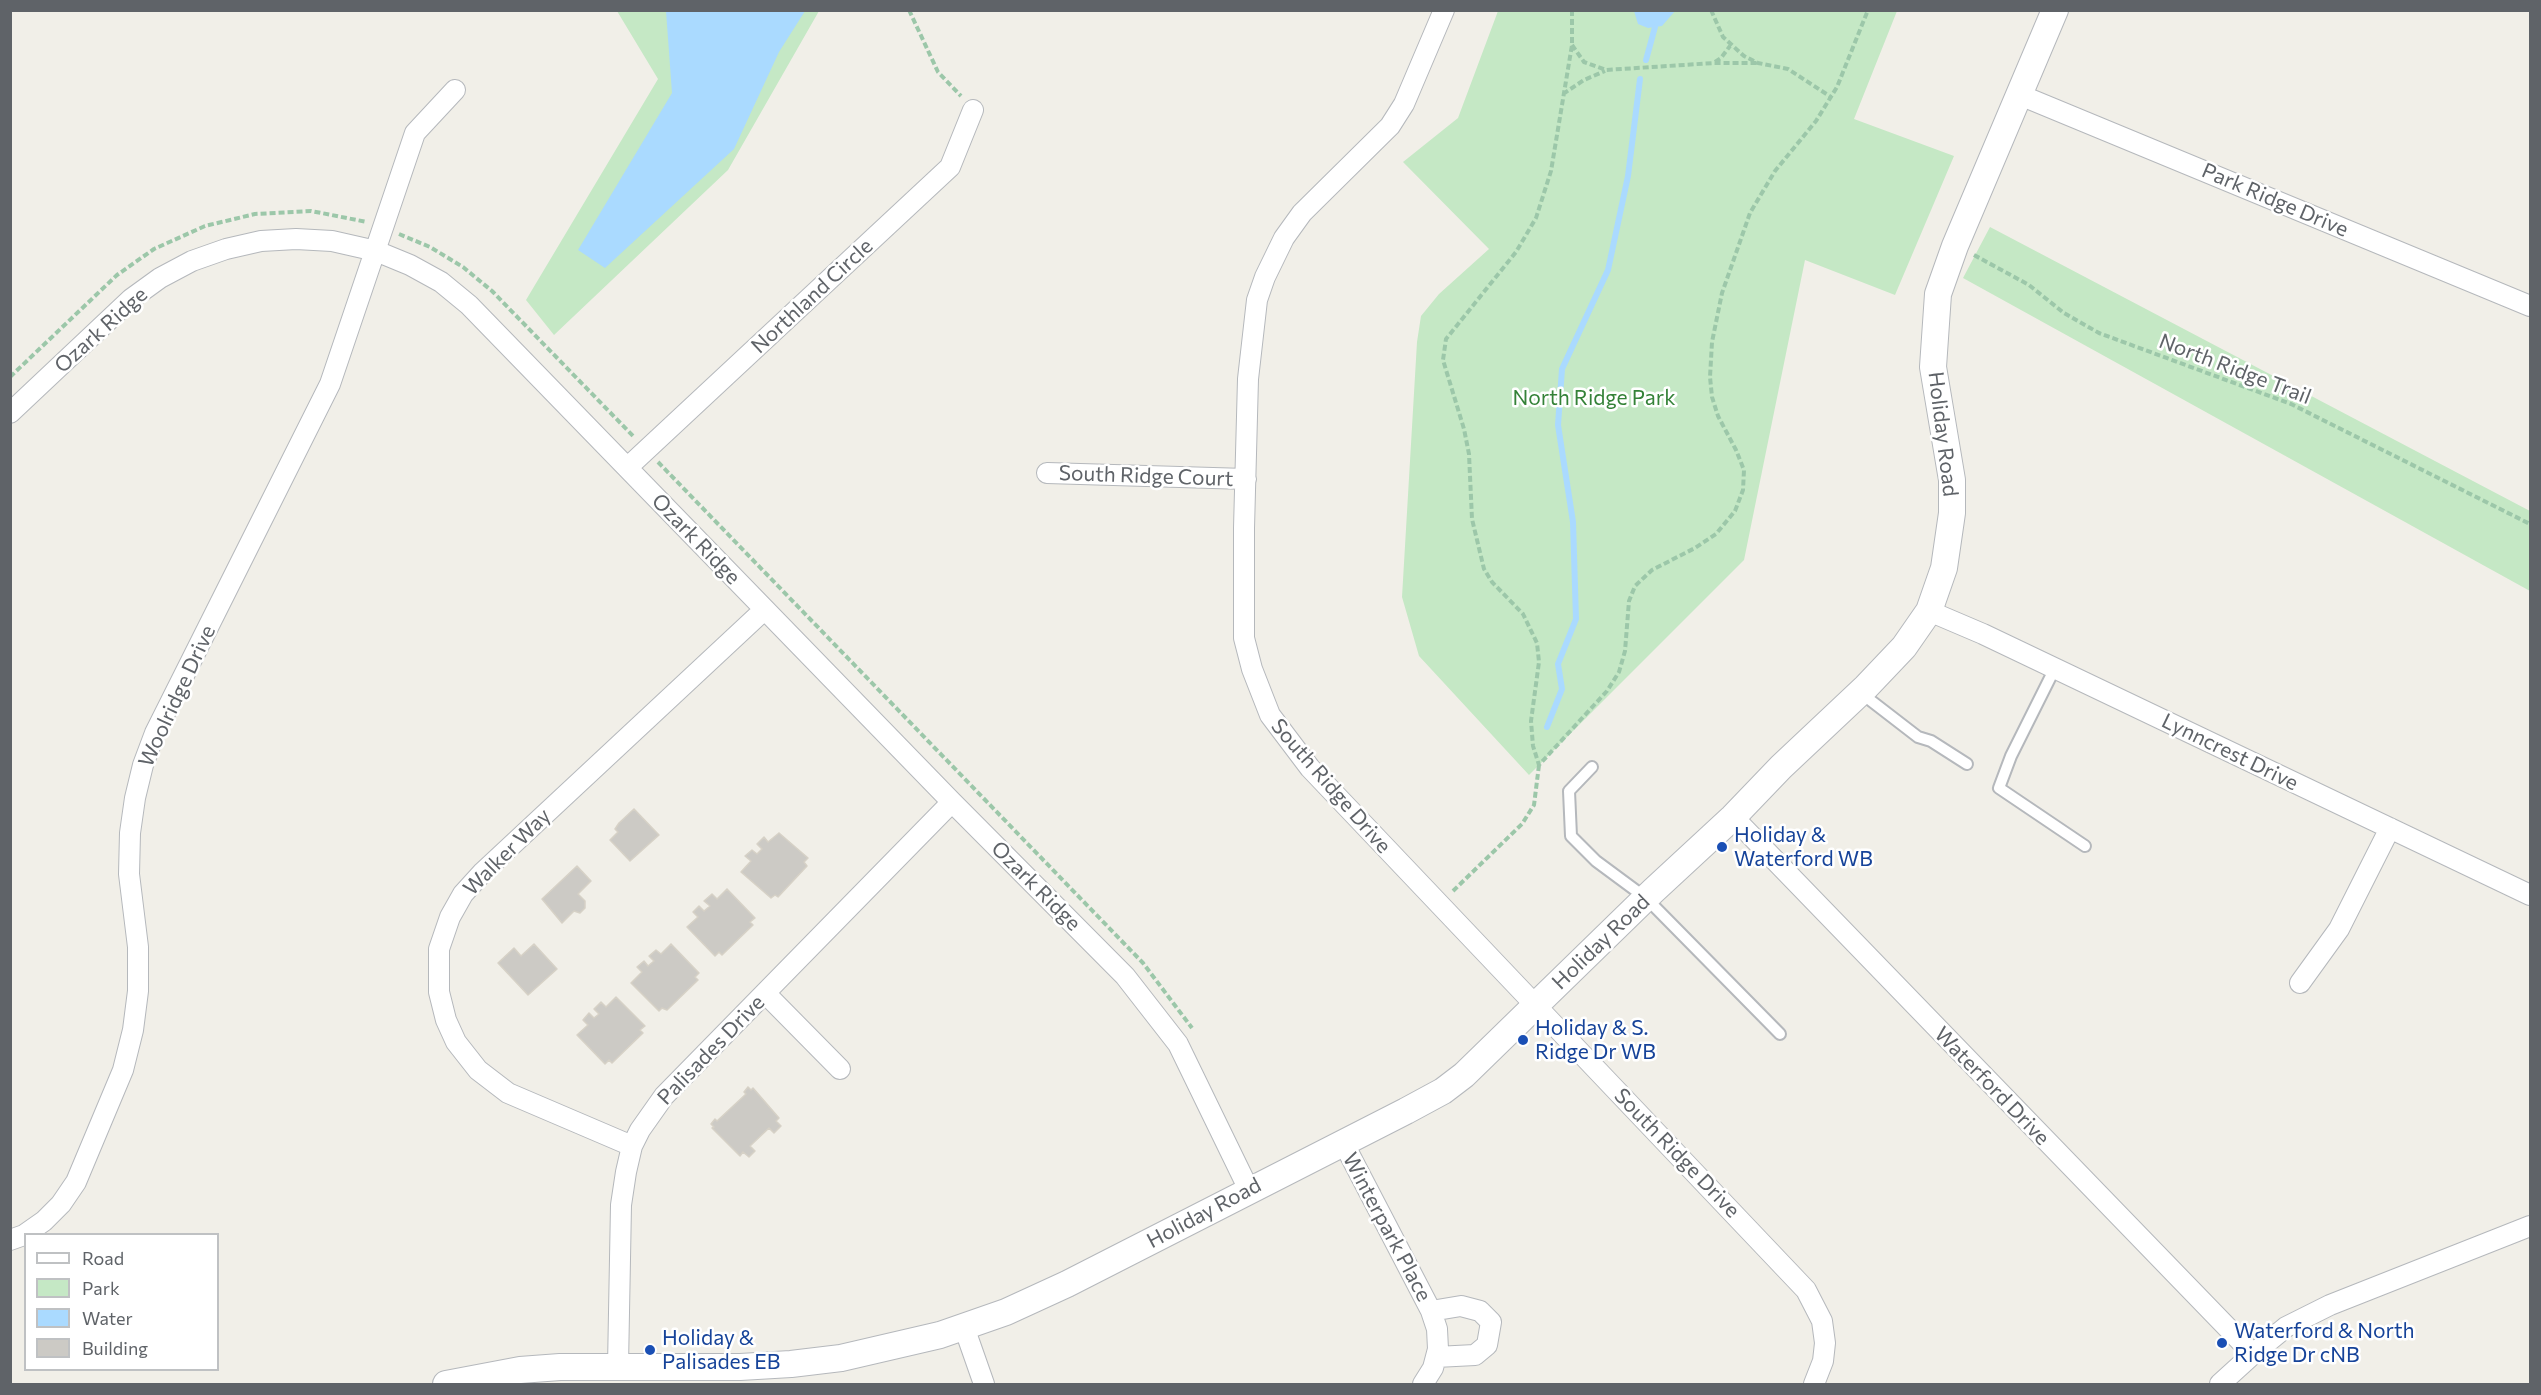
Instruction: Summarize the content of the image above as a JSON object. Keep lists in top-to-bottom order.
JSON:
{
  "streets": {
    "street": [
      "Park Ridge Drive",
      "Northland Circle",
      "Ozark Ridge",
      "Holiday Road",
      "South Ridge Court",
      "Woolridge Drive",
      "Lynncrest Drive",
      "South Ridge Drive",
      "Walker Way",
      "Palisades Drive",
      "Waterford Drive",
      "Winterpark Place"
    ],
    "path": ["North Ridge Trail"]
  },
  "crossings": [
    ["Park Ridge Drive", "Holiday Road"],
    ["Northland Circle", "Ozark Ridge"],
    ["Ozark Ridge", "Holiday Road"],
    ["Ozark Ridge", "Woolridge Drive"],
    ["Ozark Ridge", "Walker Way"],
    ["Ozark Ridge", "Palisades Drive"],
    ["North Ridge Trail", "Holiday Road"],
    ["Holiday Road", "Lynncrest Drive"],
    ["Holiday Road", "South Ridge Drive"],
    ["Holiday Road", "Palisades Drive"],
    ["Holiday Road", "Waterford Drive"],
    ["Holiday Road", "Winterpark Place"],
    ["South Ridge Court", "South Ridge Drive"],
    ["Walker Way", "Palisades Drive"]
  ],
  "parks": ["North Ridge Park"],
  "places": [
    "Holiday & Waterford WB",
    "Holiday & S. Ridge Dr WB",
    "Waterford & North Ridge Dr cNB",
    "Holiday & Palisades EB"
  ],
  "legend": [
    "Road",
    "Park",
    "Water",
    "Building"
  ]
}
